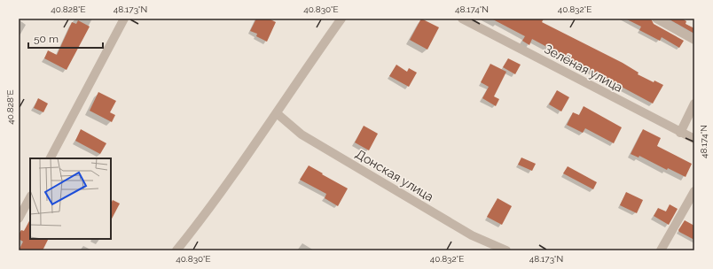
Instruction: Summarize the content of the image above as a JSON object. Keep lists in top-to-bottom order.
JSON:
{
  "streets": {
    "street": ["Зелёная улица", "Донская улица"]
  },
  "scale_bar": "50 m",
  "coordinates": [
    "40.828°E",
    "48.173°N",
    "40.830°E",
    "48.174°N",
    "40.832°E"
  ]
}
